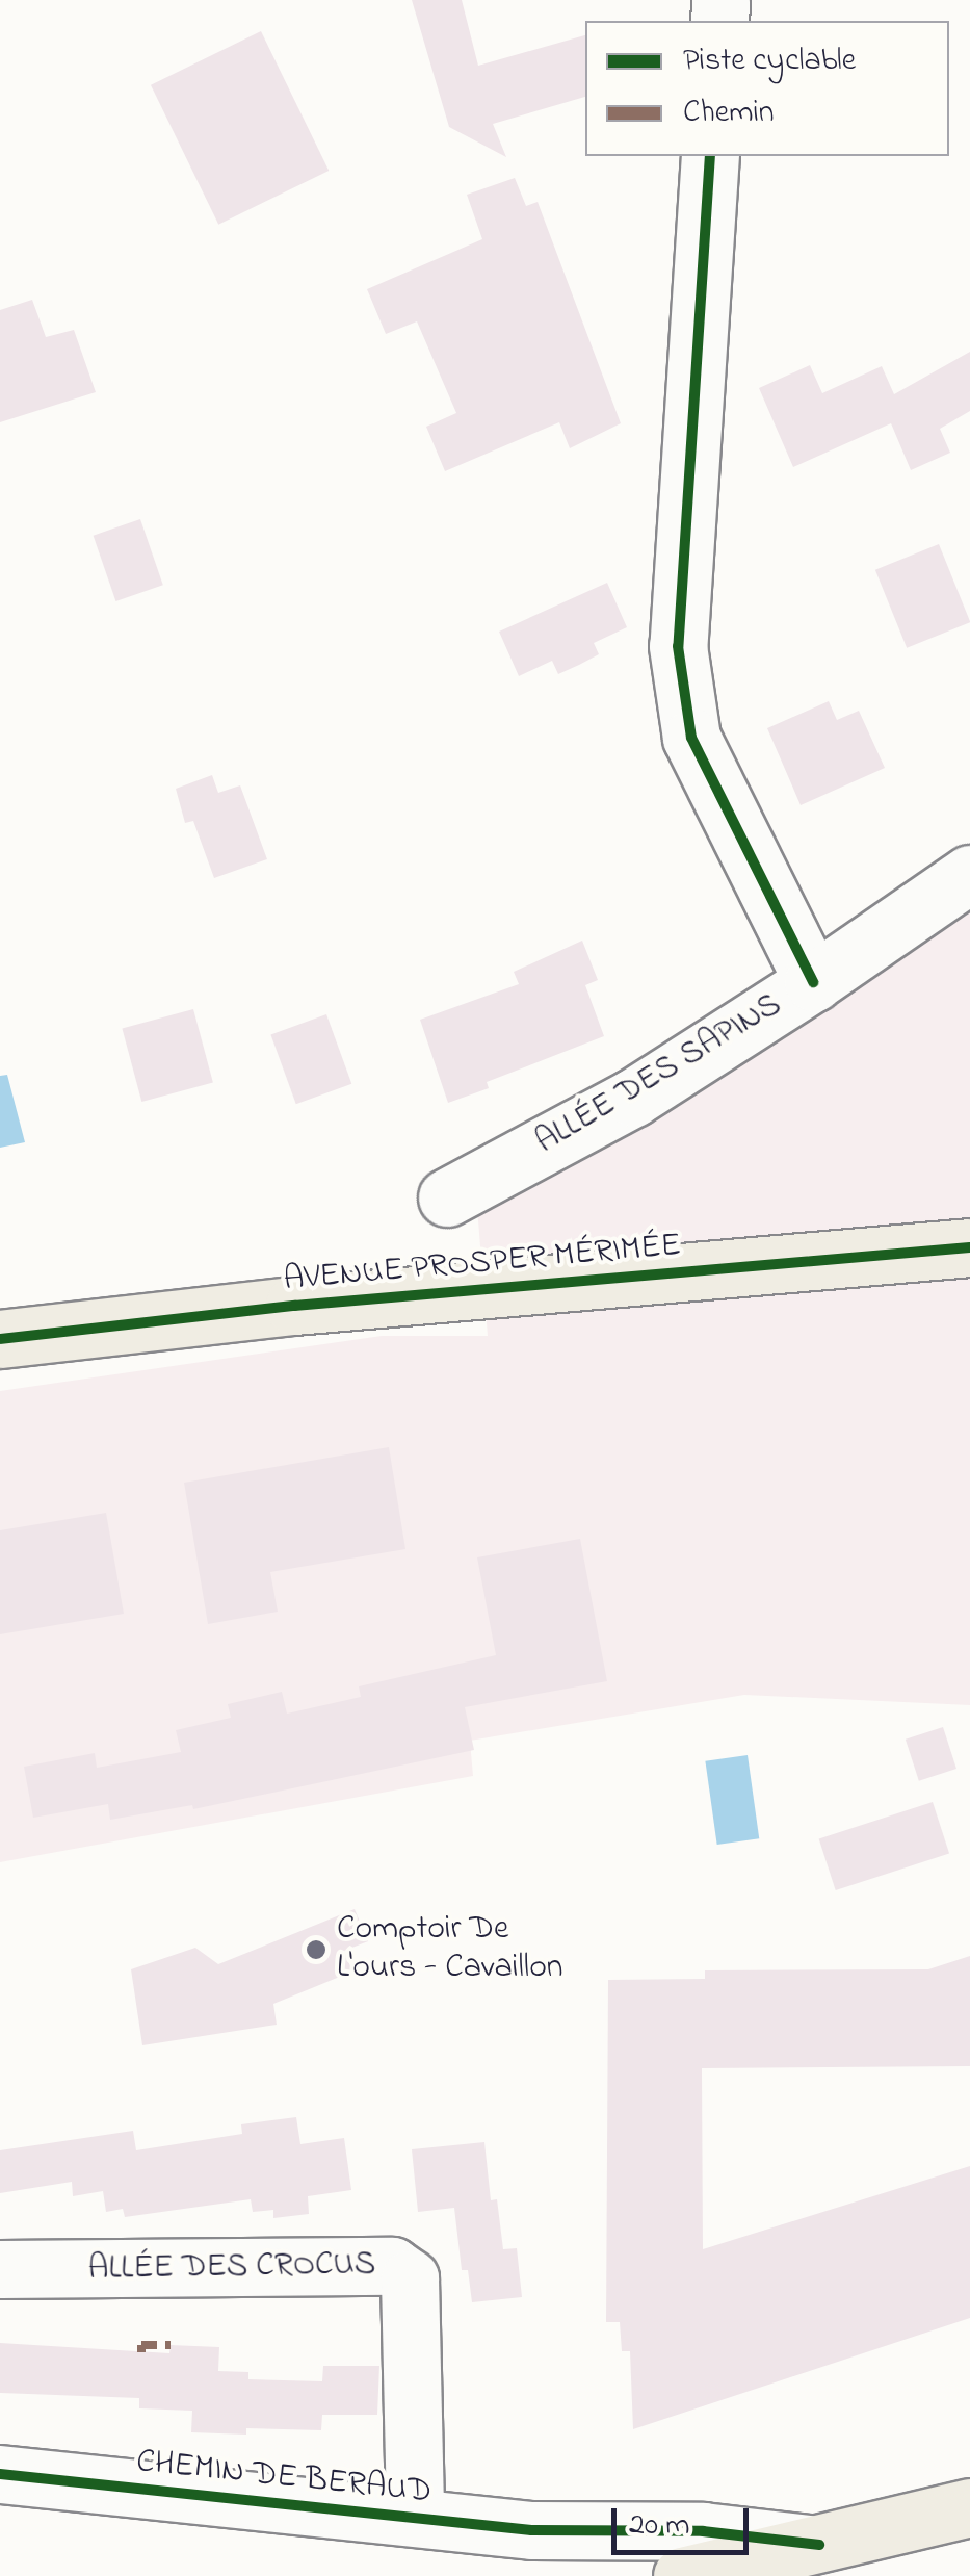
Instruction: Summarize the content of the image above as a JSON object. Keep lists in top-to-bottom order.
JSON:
{
  "streets": {
    "main road": ["AVENUE PROSPER MÉRIMÉE"],
    "street": ["ALLÉE DES SAPINS", "ALLÉE DES CROCUS", "CHEMIN DE BERAUD"]
  },
  "crossings": [
    ["ALLÉE DES CROCUS", "CHEMIN DE BERAUD"]
  ],
  "places": ["Comptoir De L'ours - Cavaillon"],
  "legend": ["Piste cyclable", "Chemin"],
  "scale_bar": "20 m"
}
